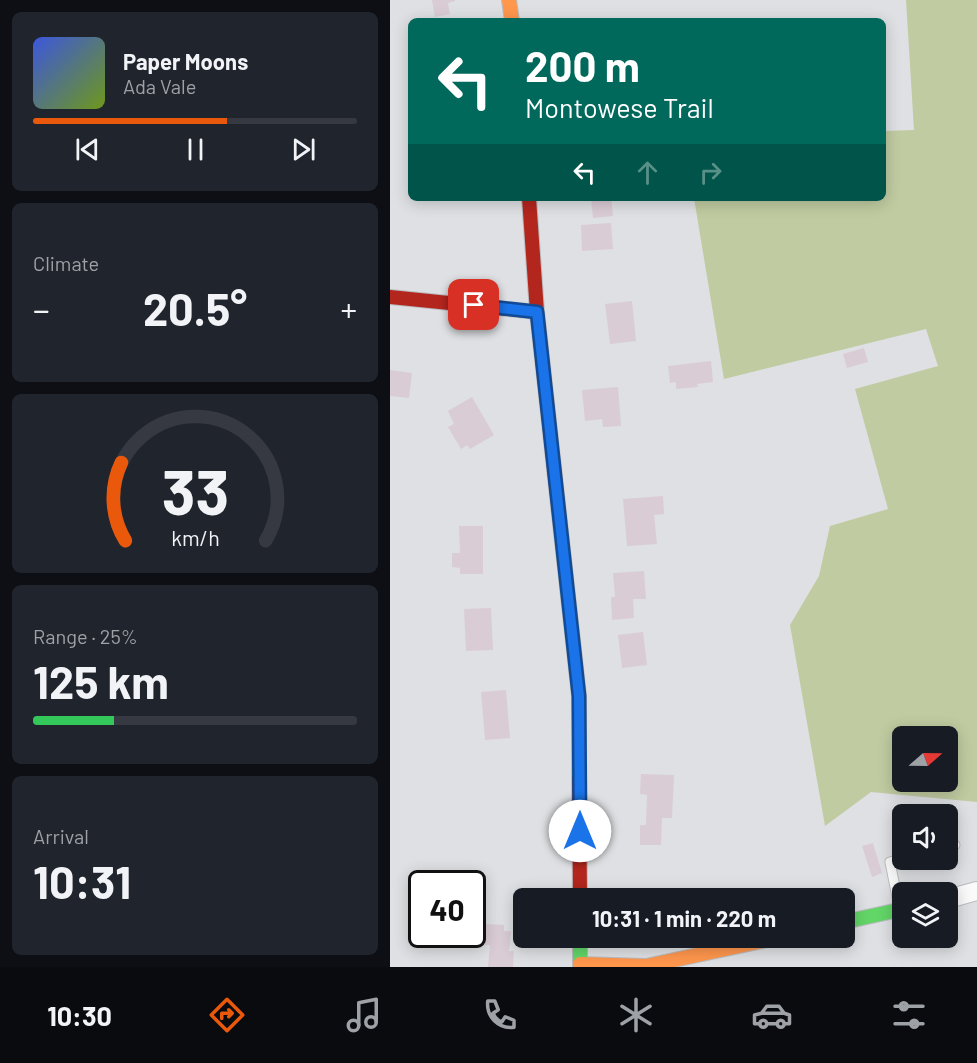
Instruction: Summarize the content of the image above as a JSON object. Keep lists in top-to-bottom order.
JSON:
{
  "north": "right",
  "page": {
    "turn": ["200 m", "Montowese Trail"],
    "song": ["Paper Moons", "Ada Vale"],
    "tile": [
      "Climate",
      ["Range · 25%", "125 km"],
      ["Arrival", "10:31"]
    ],
    "heat": ["−", "20.5°", "+"],
    "limit": "40",
    "trip": "10:31 · 1 min · 220 m",
    "tabs": "10:30",
    "gauge": ["33", "km/h"]
  }
}
